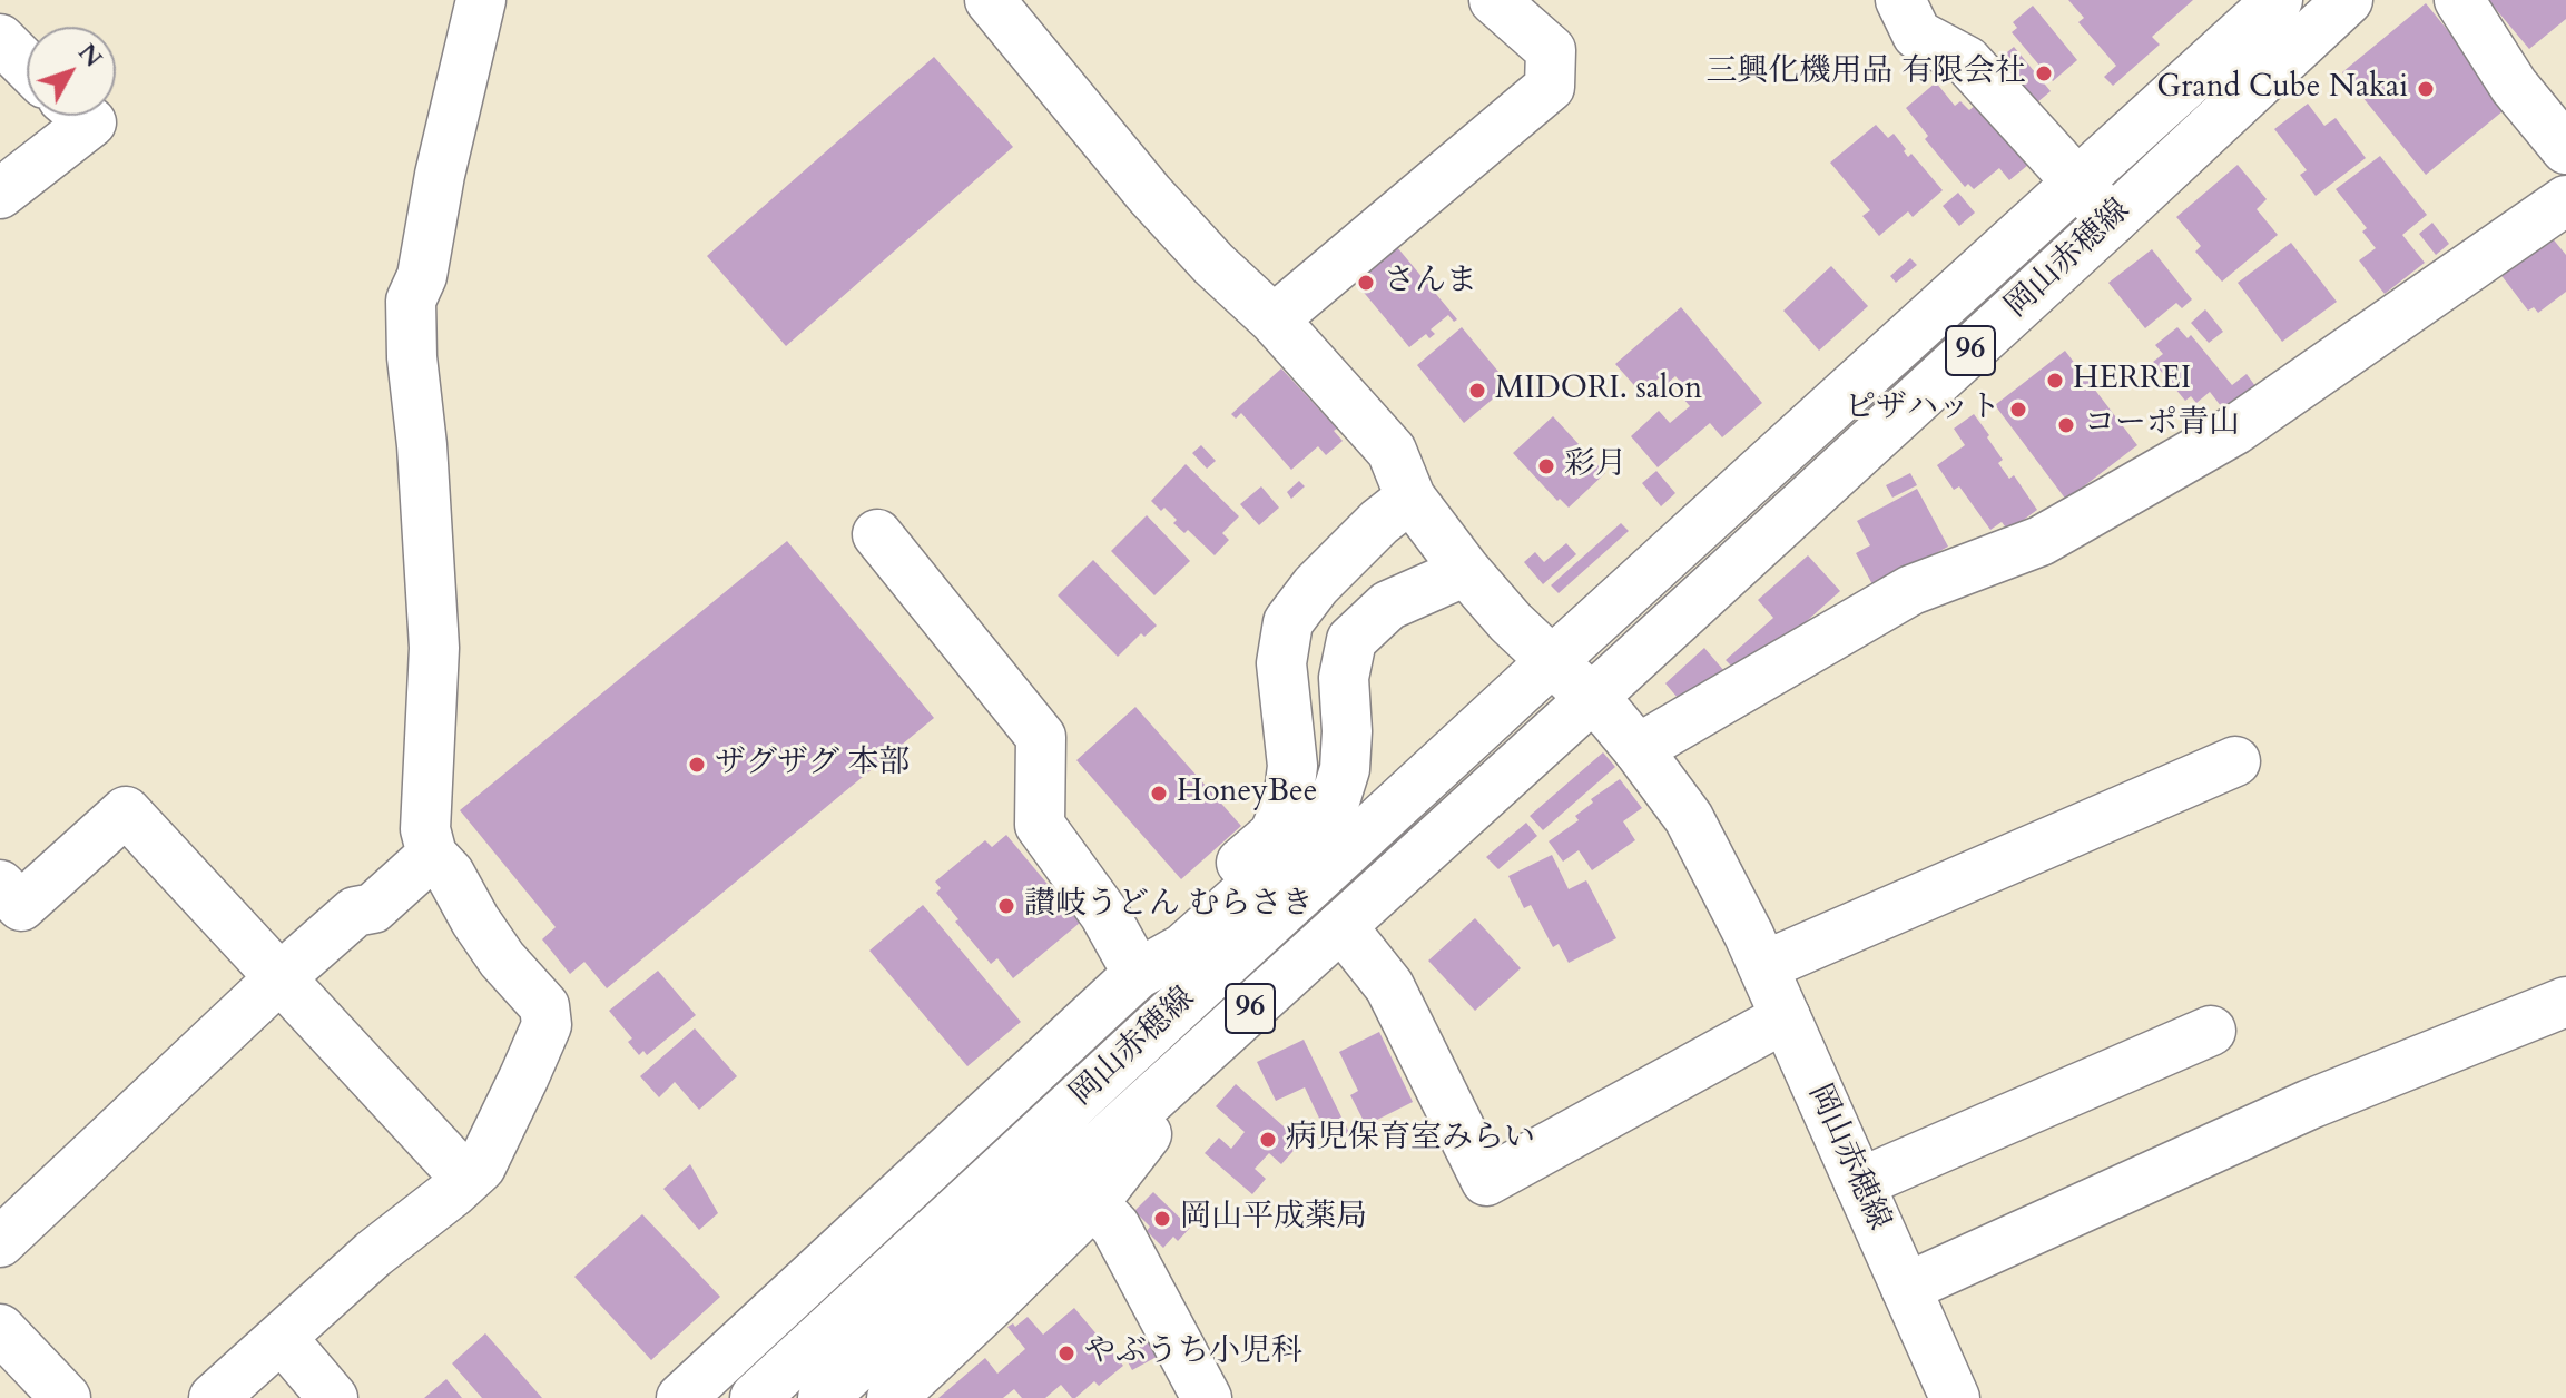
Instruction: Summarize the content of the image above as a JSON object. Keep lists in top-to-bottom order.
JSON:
{
  "streets": {
    "street": ["岡山赤穂線", "96"]
  },
  "places": [
    "三興化機用品 有限会社",
    "Grand Cube Nakai",
    "さんま",
    "HERREI",
    "MIDORI. salon",
    "ピザハット",
    "コーポ青山",
    "彩月",
    "ザグザグ 本部",
    "HoneyBee",
    "讃岐うどん むらさき",
    "病児保育室みらい",
    "岡山平成薬局",
    "やぶうち小児科"
  ],
  "north": "top right"
}
